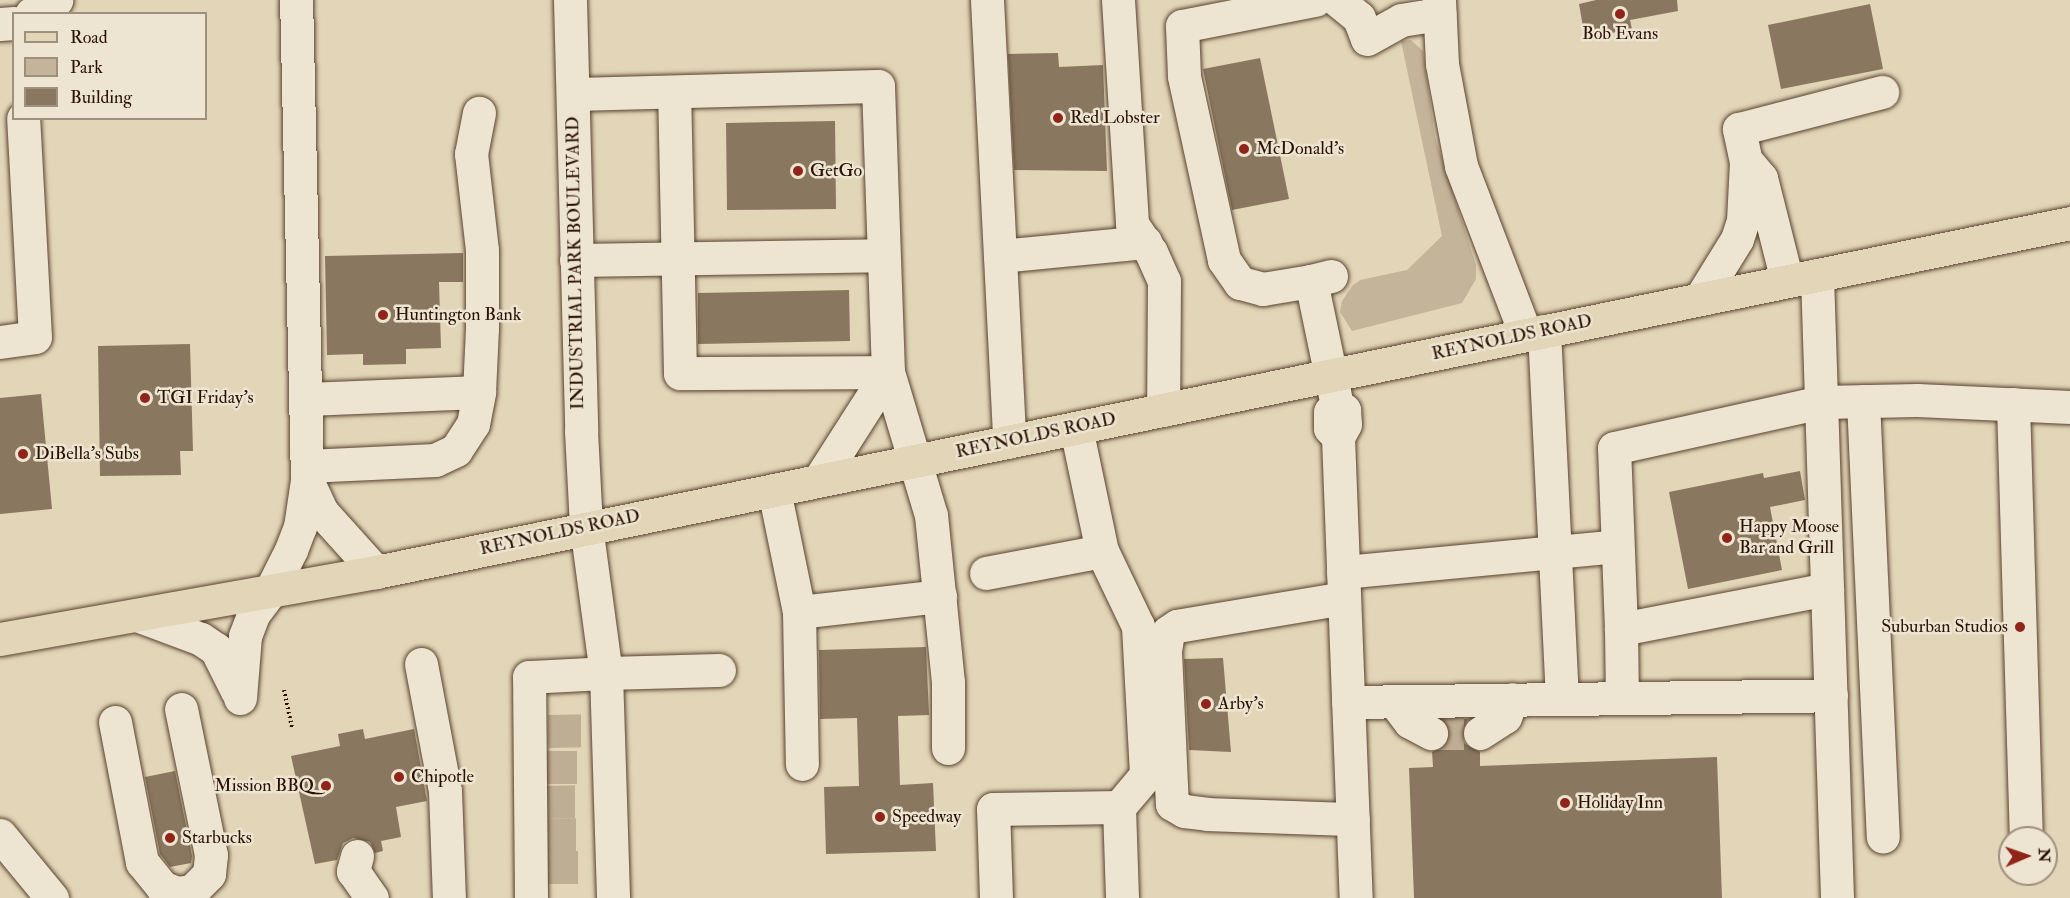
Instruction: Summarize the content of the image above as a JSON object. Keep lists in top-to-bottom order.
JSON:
{
  "streets": {
    "main road": ["REYNOLDS ROAD"],
    "street": ["INDUSTRIAL PARK BOULEVARD"]
  },
  "crossings": [
    ["INDUSTRIAL PARK BOULEVARD", "REYNOLDS ROAD"]
  ],
  "places": [
    "Bob Evans",
    "Red Lobster",
    "McDonald's",
    "GetGo",
    "Huntington Bank",
    "TGI Friday's",
    "DiBella’s Subs",
    "Happy Moose Bar and Grill",
    "Suburban Studios",
    "Arby's",
    "Chipotle",
    "Mission BBQ",
    "Holiday Inn",
    "Speedway",
    "Starbucks"
  ],
  "legend": ["Road", "Park", "Building"],
  "north": "right"
}
